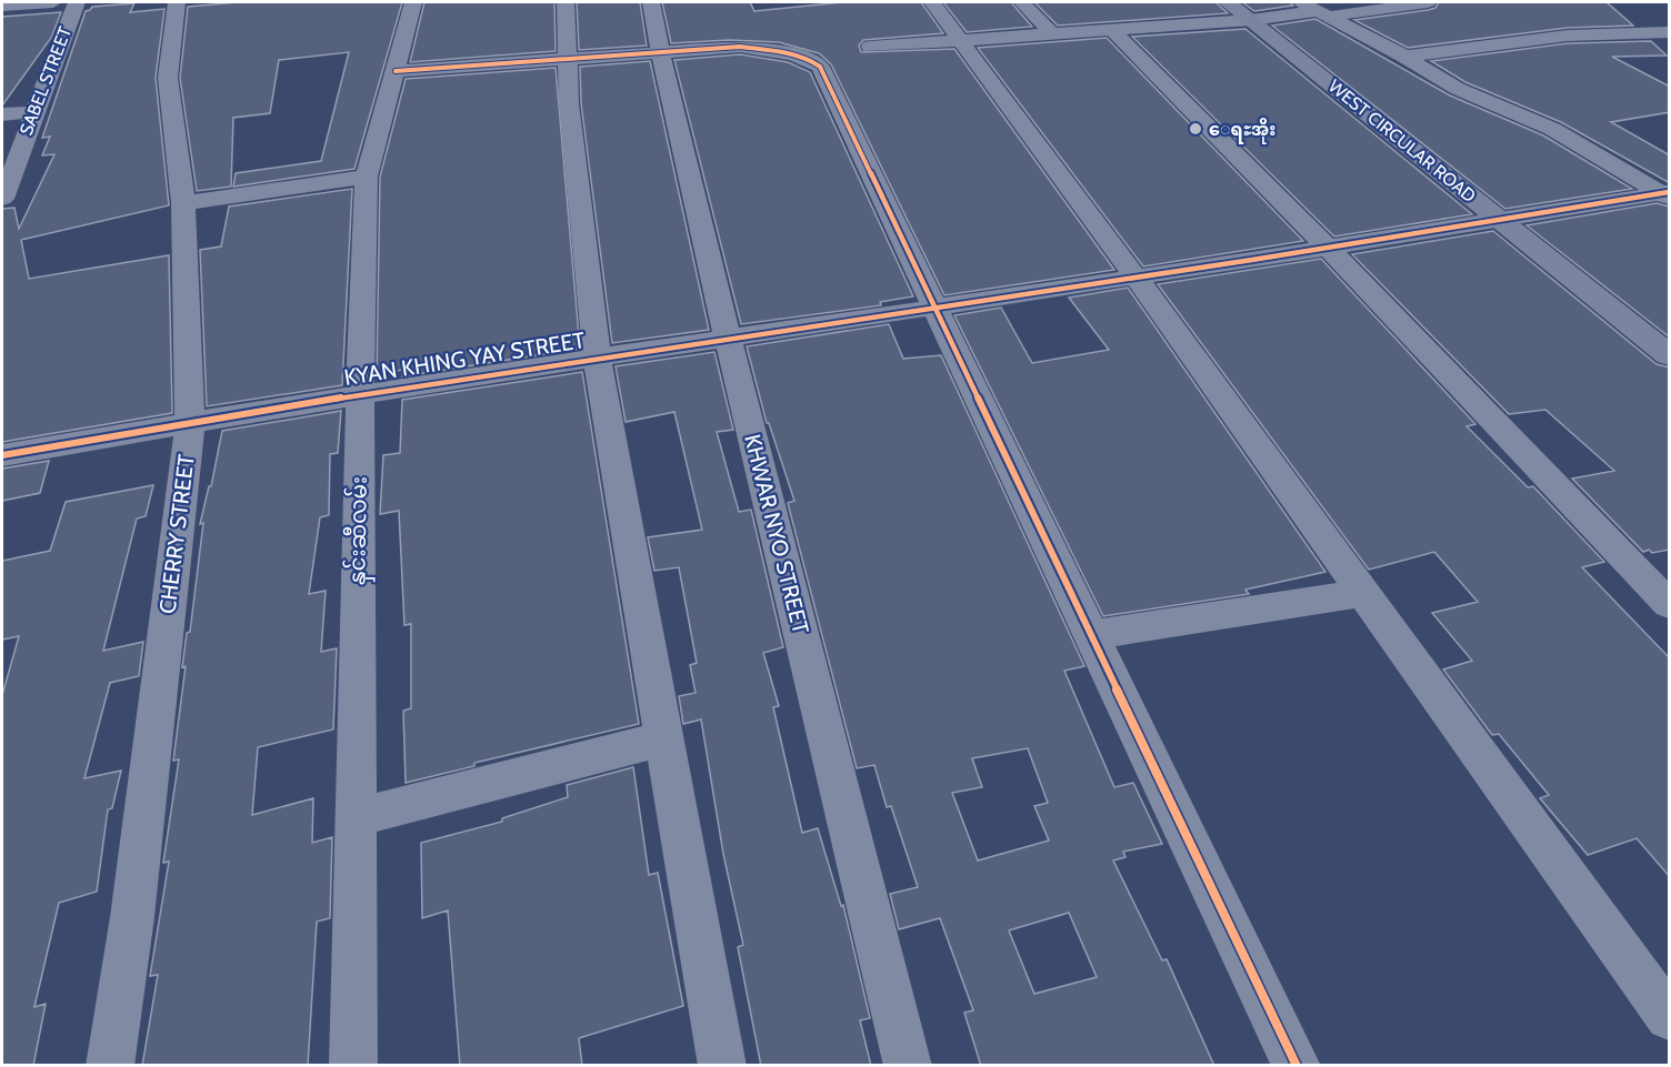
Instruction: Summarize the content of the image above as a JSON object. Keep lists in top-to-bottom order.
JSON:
{
  "streets": {
    "street": [
      "SABEL STREET",
      "WEST CIRCULAR ROAD",
      "KYAN KHING YAY STREET",
      "နှင်းဆီလမ်း",
      "CHERRY STREET",
      "KHWAR NYO STREET"
    ]
  },
  "crossings": [
    ["WEST CIRCULAR ROAD", "KYAN KHING YAY STREET"],
    ["KYAN KHING YAY STREET", "နှင်းဆီလမ်း"],
    ["KYAN KHING YAY STREET", "CHERRY STREET"],
    ["KYAN KHING YAY STREET", "KHWAR NYO STREET"]
  ],
  "places": ["ေရႊအိုး"]
}
